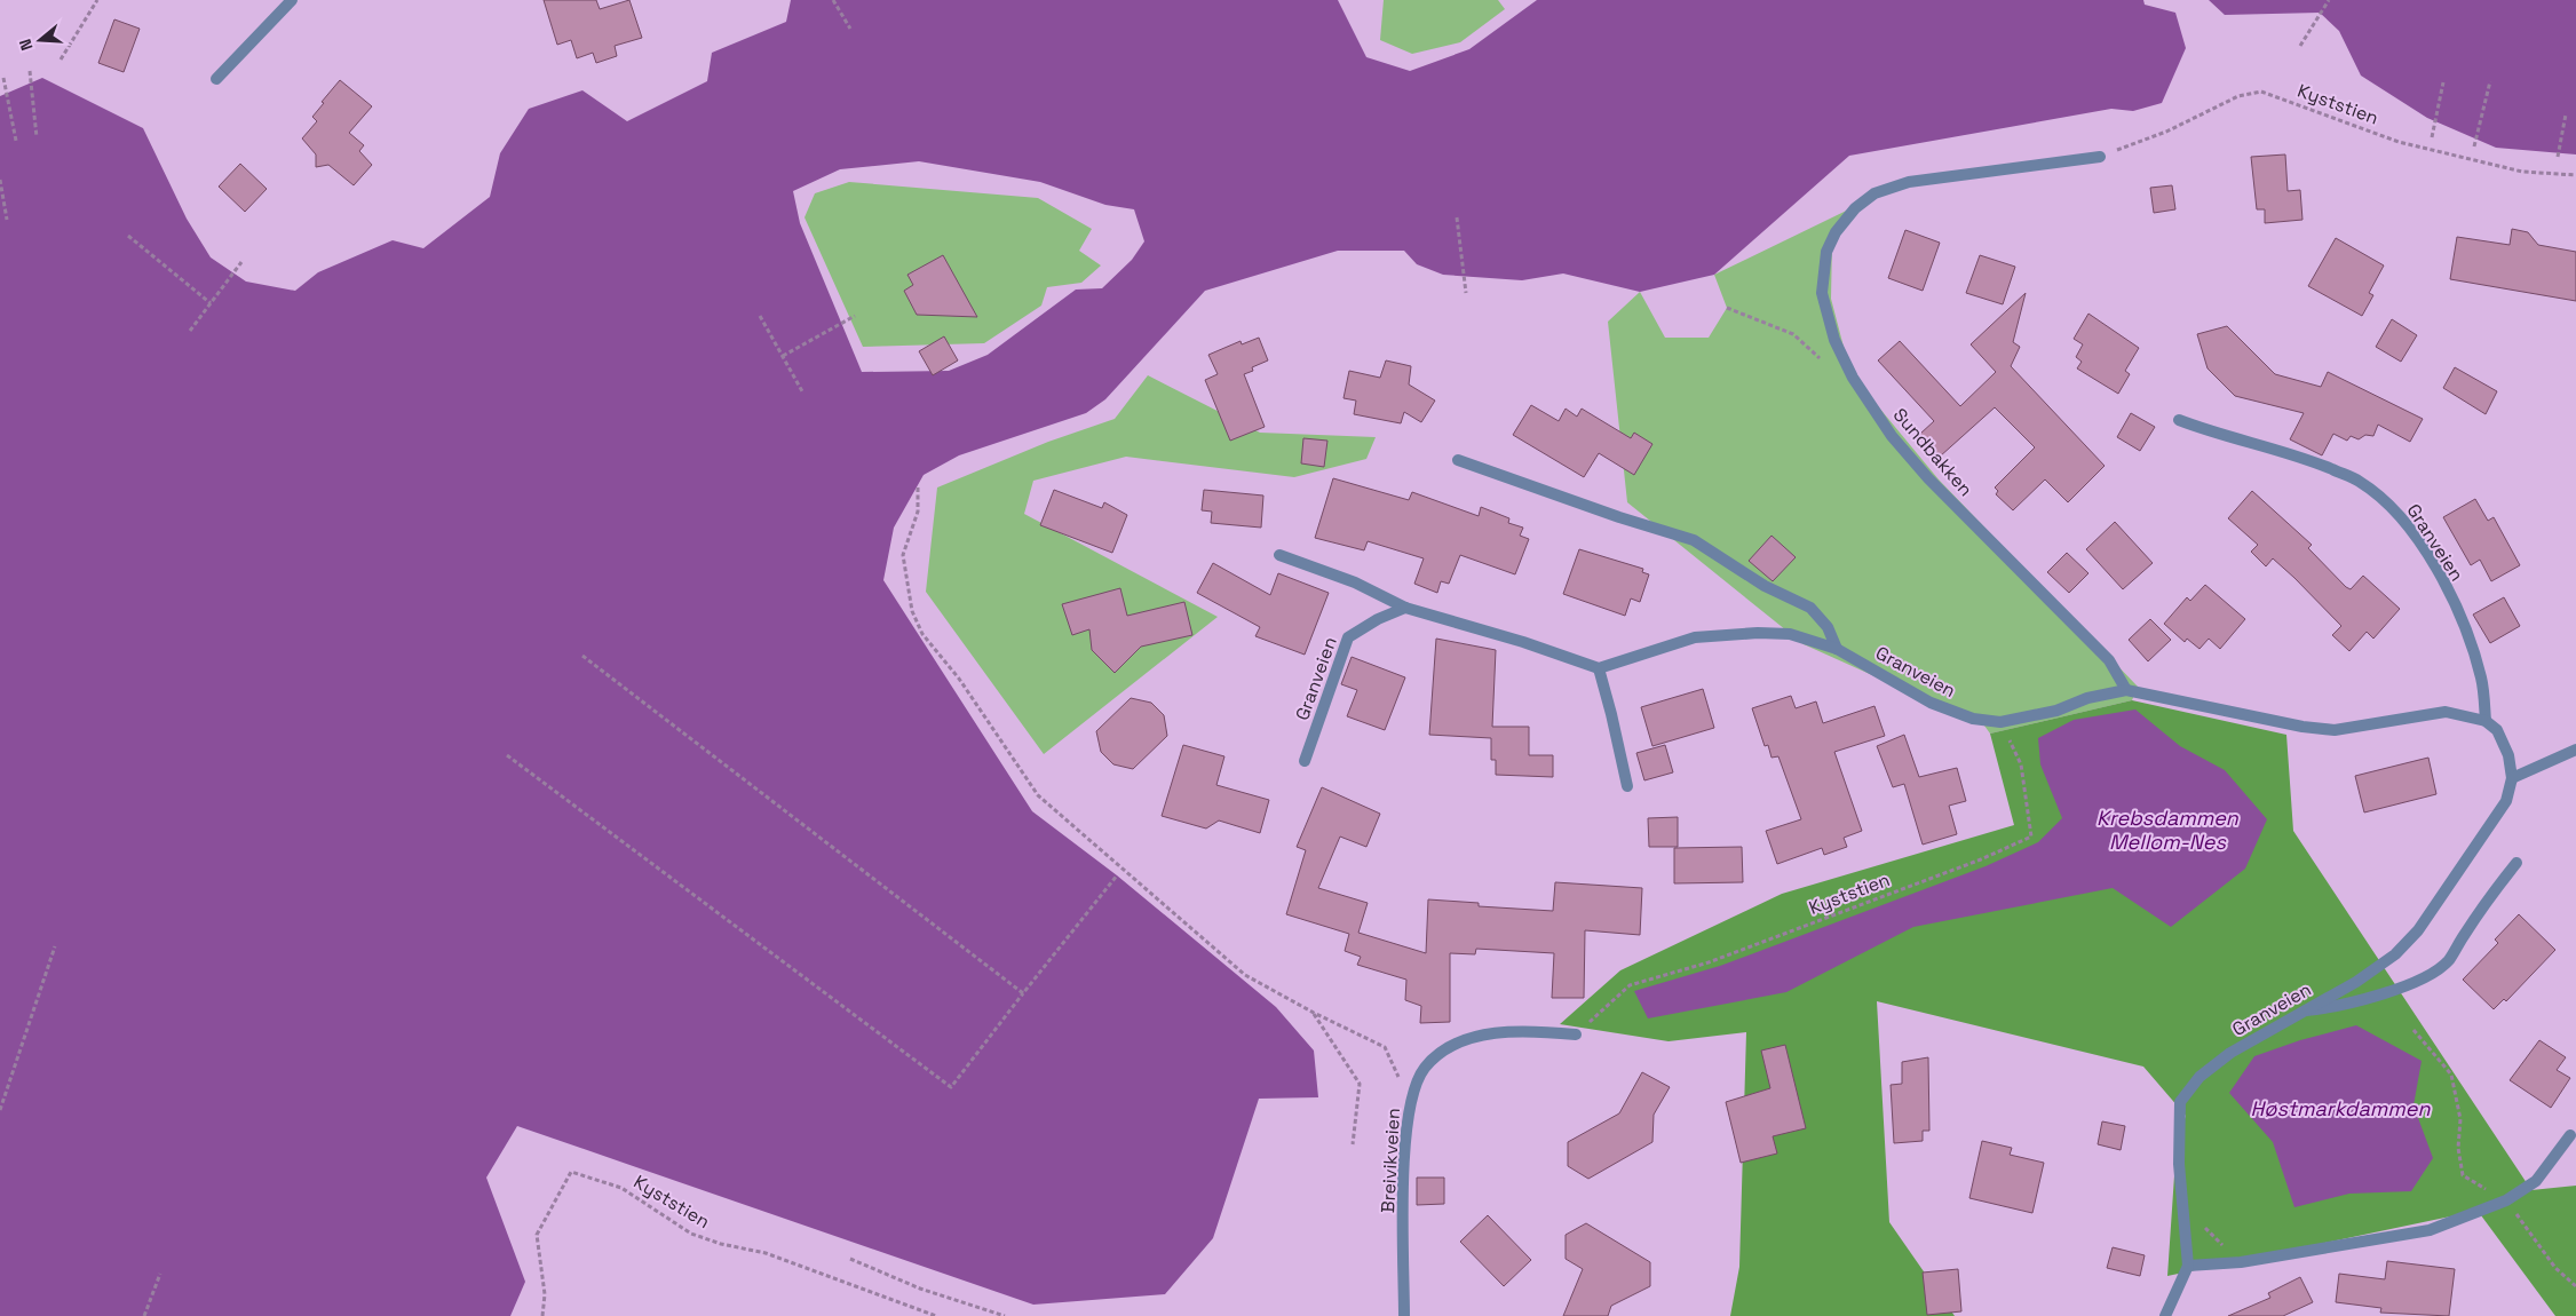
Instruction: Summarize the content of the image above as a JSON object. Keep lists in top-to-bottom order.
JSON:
{
  "streets": {
    "street": ["Sundbakken", "Granveien", "Breivikveien"],
    "path": ["Kyststien"]
  },
  "crossings": [
    ["Kyststien", "Sundbakken"],
    ["Kyststien", "Granveien"],
    ["Kyststien", "Breivikveien"],
    ["Sundbakken", "Granveien"]
  ],
  "water": ["Krebsdammen Mellom-Nes", "Høstmarkdammen"],
  "north": "left"
}
